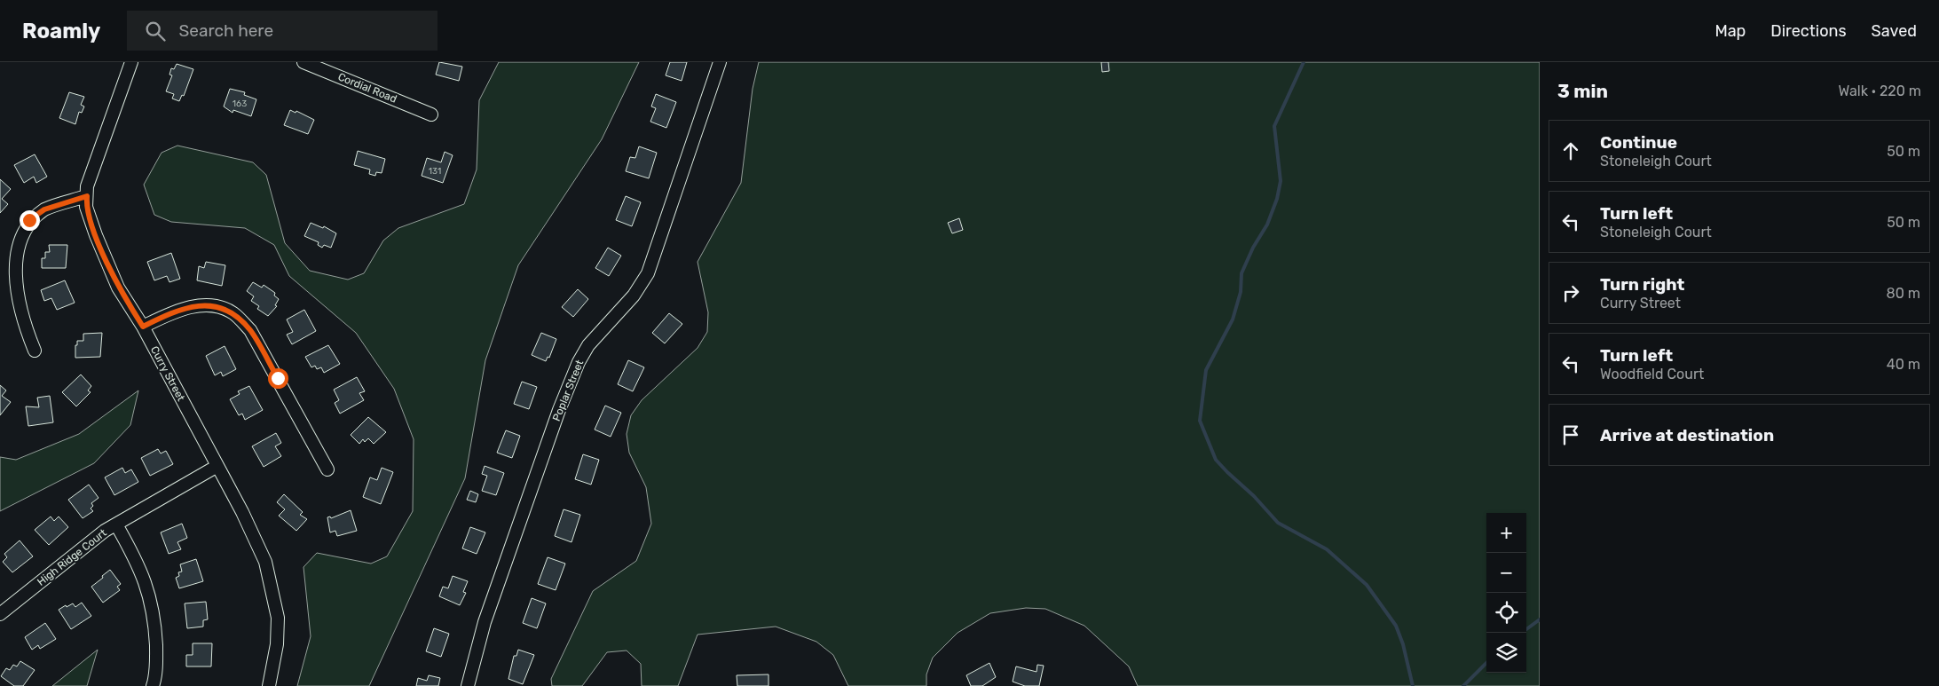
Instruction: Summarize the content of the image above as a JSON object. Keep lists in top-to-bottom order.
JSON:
{
  "streets": {
    "street": [
      "Cordial Road",
      "Curry Street",
      "Poplar Street",
      "High Ridge Court"
    ]
  },
  "crossings": [
    ["Curry Street", "High Ridge Court"]
  ],
  "house_numbers": ["163", "131"],
  "page": {
    "header": "Roamly",
    "search": "Search here",
    "nav": ["Map", "Directions", "Saved"],
    "heading": ["3 min", "Walk · 220 m"],
    "list": [
      ["Continue", "Stoneleigh Court", "50 m"],
      ["Turn left", "Stoneleigh Court", "50 m"],
      ["Turn right", "Curry Street", "80 m"],
      ["Turn left", "Woodfield Court", "40 m"],
      "Arrive at destination"
    ],
    "map_buttons": ["+", "−"]
  }
}
